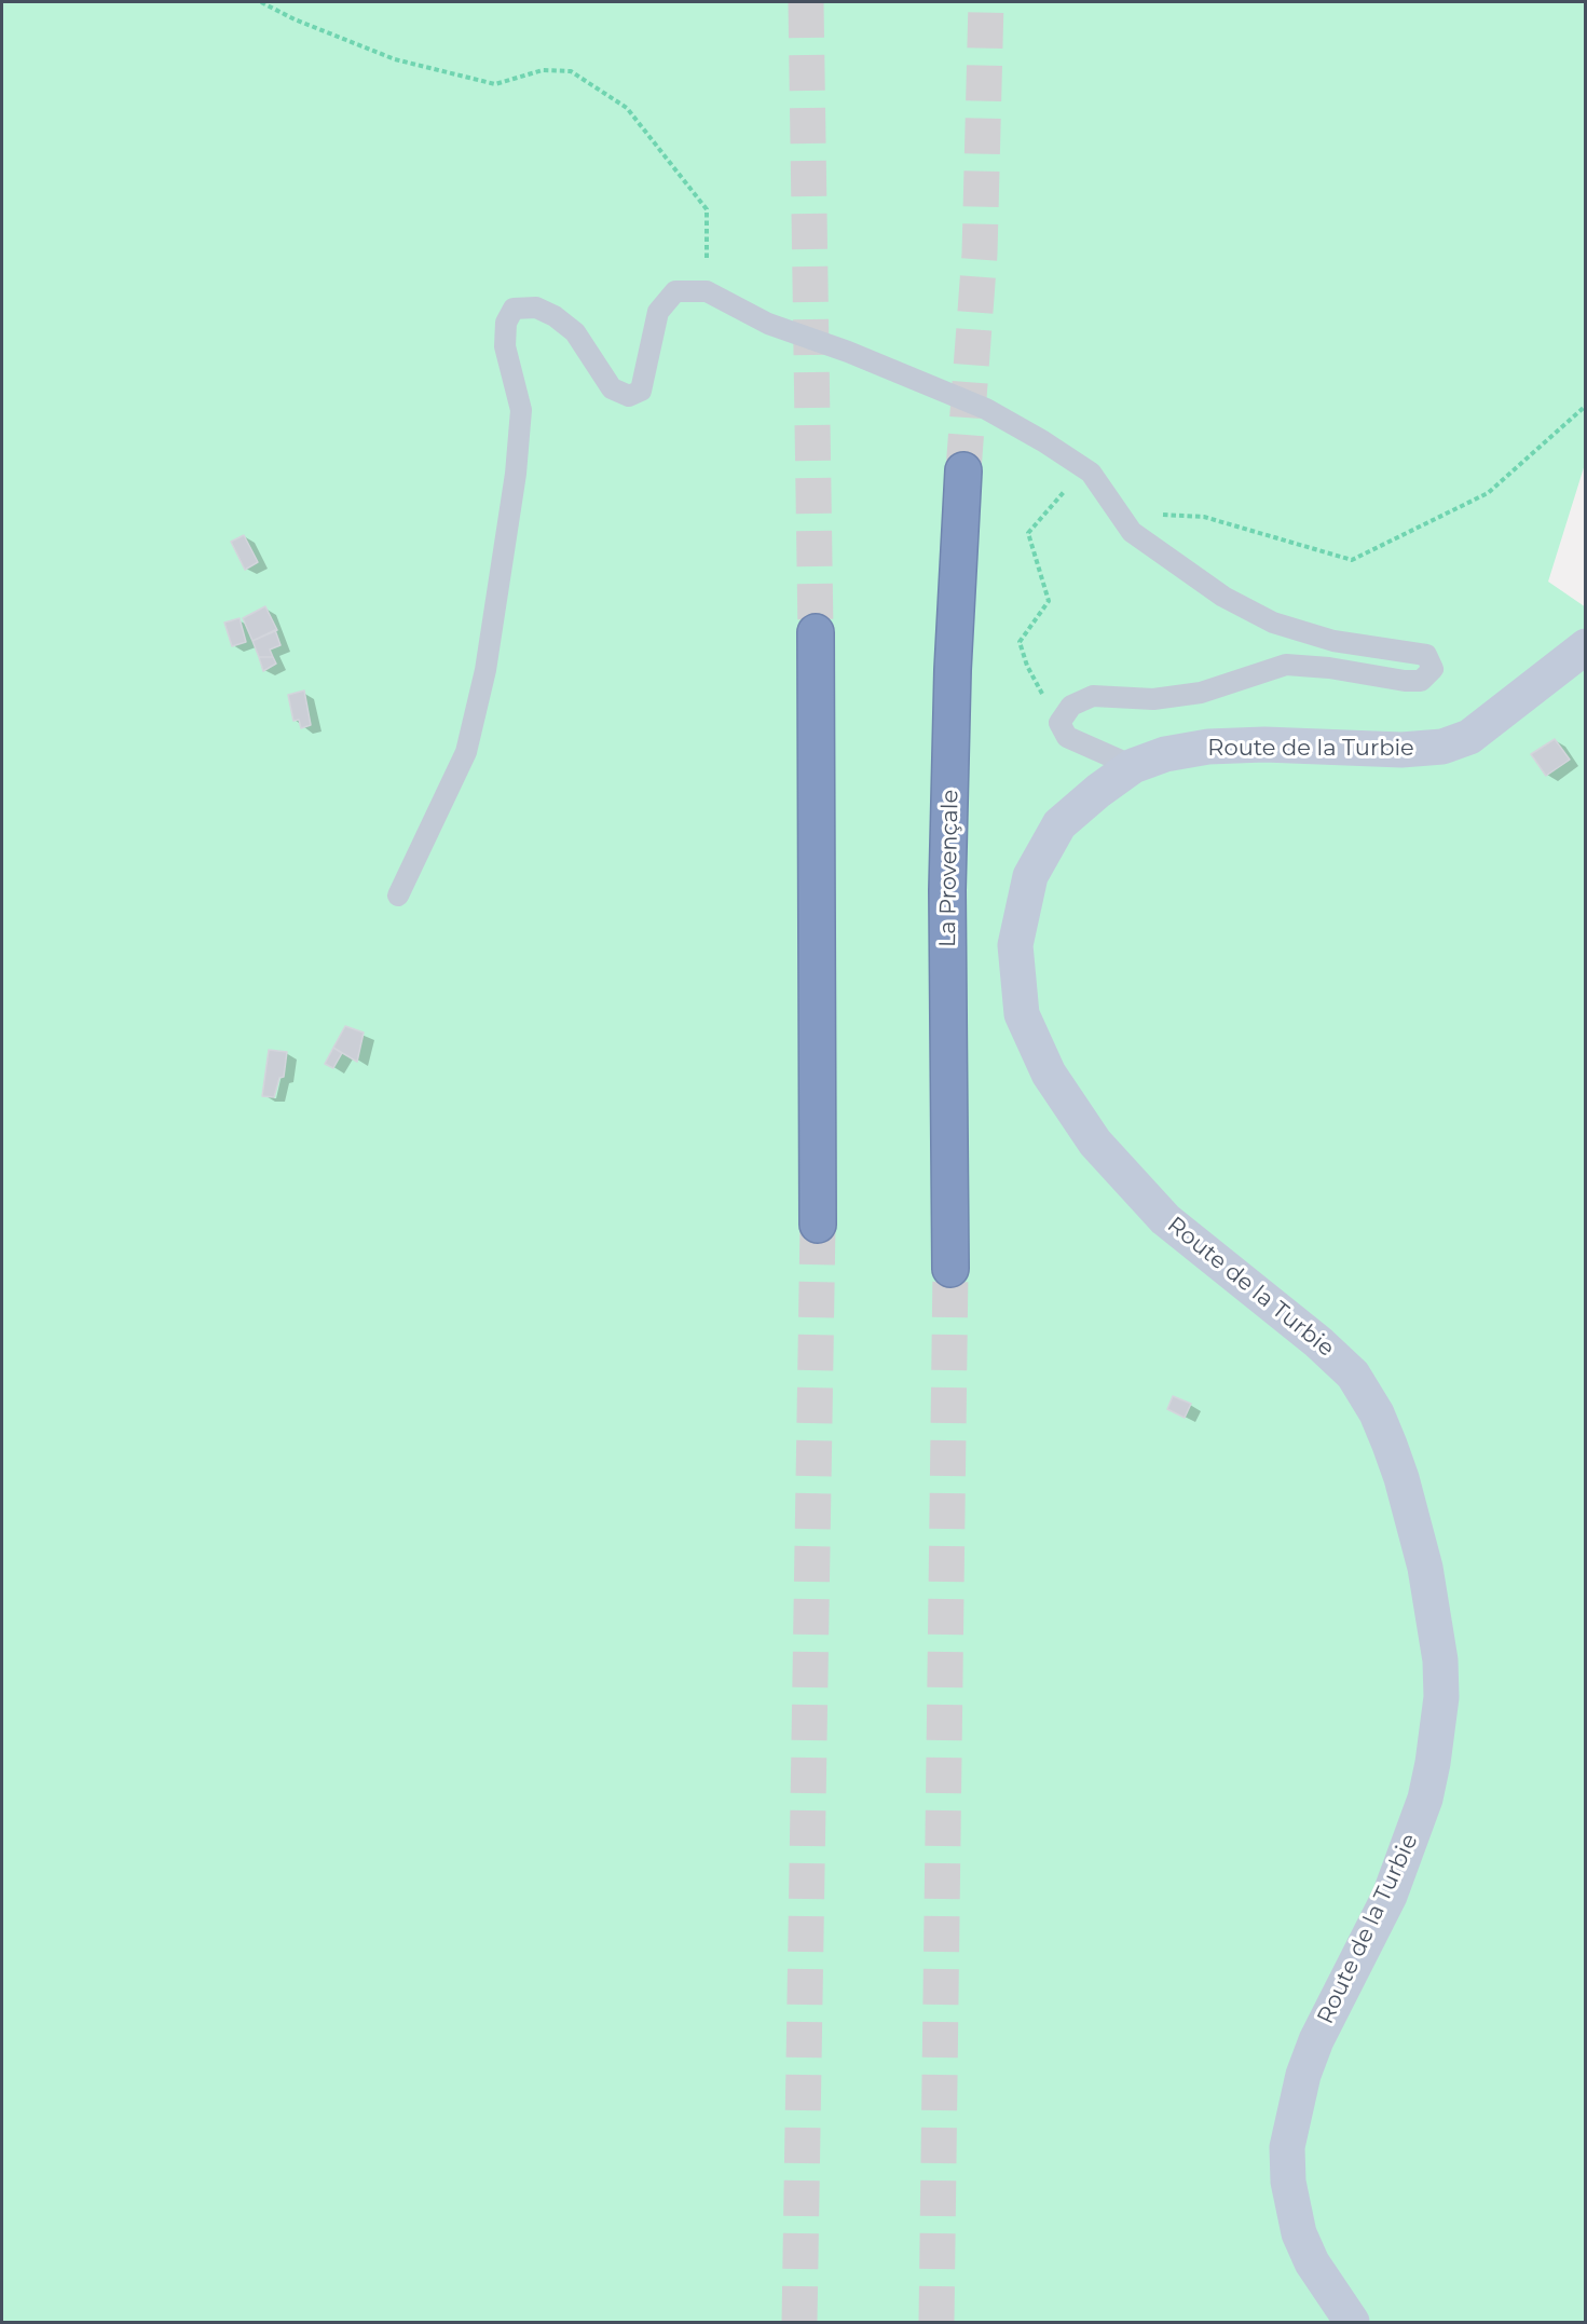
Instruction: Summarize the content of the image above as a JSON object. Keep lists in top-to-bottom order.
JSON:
{
  "streets": {
    "highway": ["La Provençale"],
    "main road": ["Route de la Turbie"]
  }
}
